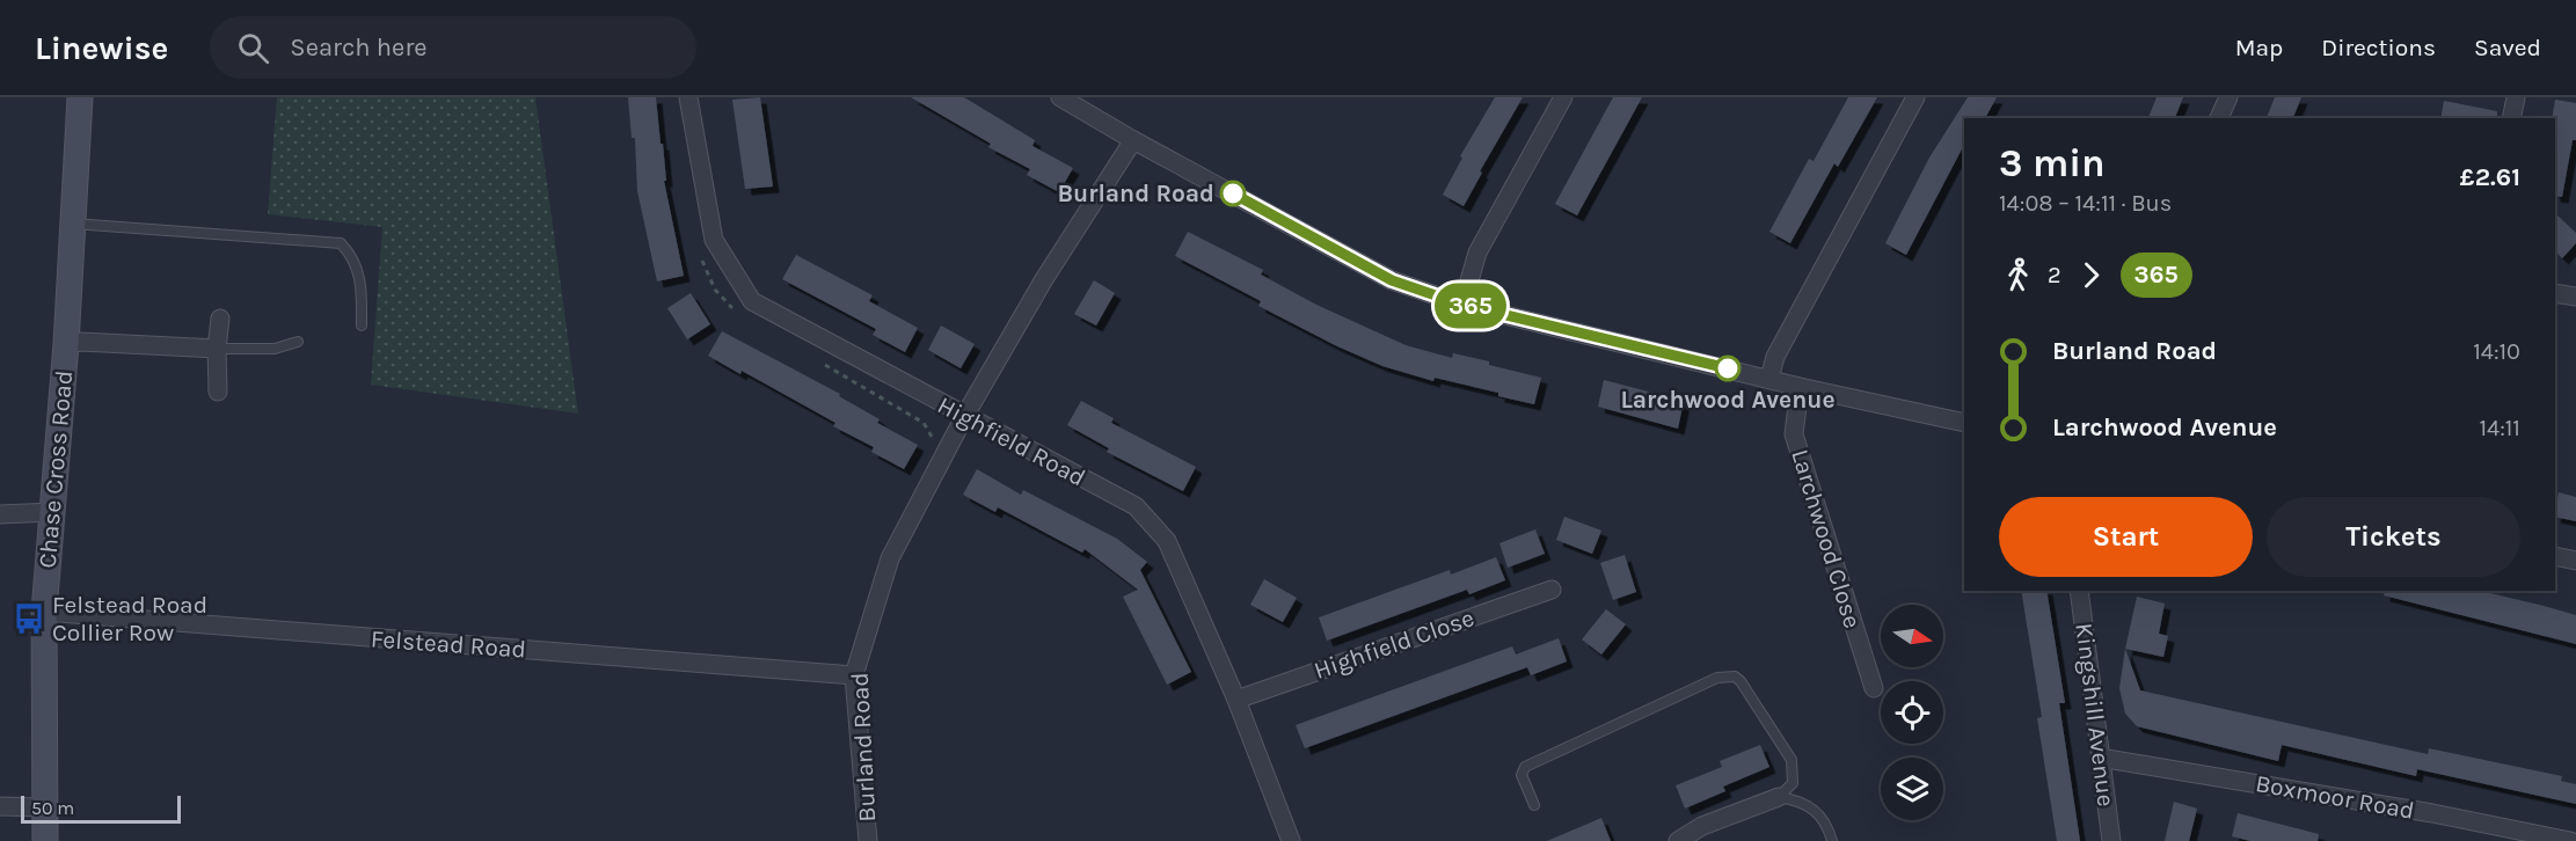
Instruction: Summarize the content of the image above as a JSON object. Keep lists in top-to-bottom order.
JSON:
{
  "streets": {
    "main road": ["Chase Cross Road"],
    "street": [
      "Highfield Road",
      "Larchwood Close",
      "Felstead Road",
      "Highfield Close",
      "Kingshill Avenue",
      "Burland Road",
      "Boxmoor Road"
    ]
  },
  "crossings": [
    ["Highfield Road", "Highfield Close"],
    ["Highfield Road", "Burland Road"],
    ["Chase Cross Road", "Felstead Road"],
    ["Felstead Road", "Burland Road"],
    ["Kingshill Avenue", "Boxmoor Road"]
  ],
  "places": {
    "other": ["Burland Road", "Larchwood Avenue"],
    "bus stop": ["Felstead Road Collier Row"]
  },
  "lines": ["bus line 365"],
  "scale_bar": "50 m",
  "north": "right",
  "page": {
    "header": "Linewise",
    "search": "Search here",
    "nav": ["Map", "Directions", "Saved"],
    "on_map": "365",
    "heading": ["3 min", "14:08 – 14:11 · Bus", "£2.61"],
    "legs": ["2", "365"],
    "list": [
      {
        "name": "Burland Road",
        "value": "14:10"
      },
      {
        "name": "Larchwood Avenue",
        "value": "14:11"
      }
    ],
    "buttons": ["Start", "Tickets"],
    "scale": "50 m"
  }
}
